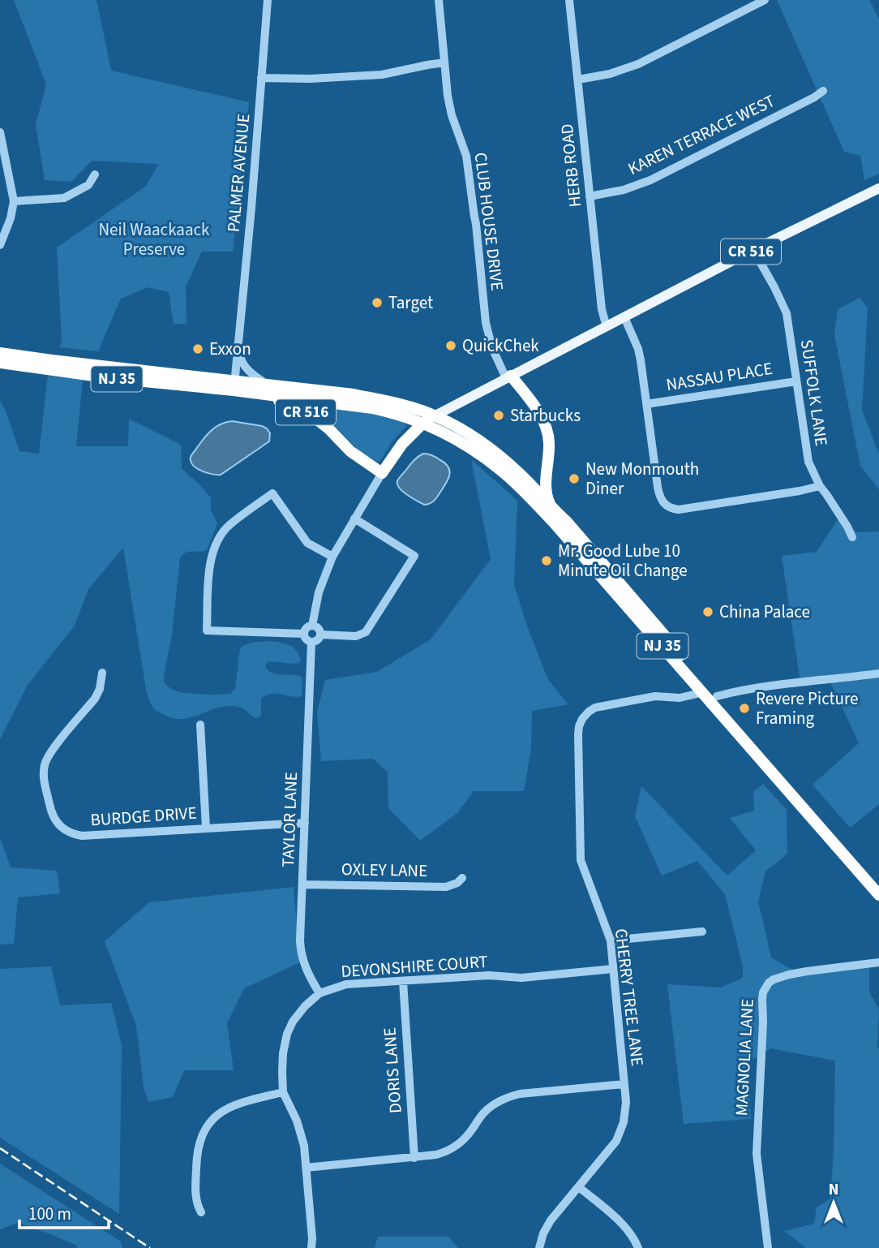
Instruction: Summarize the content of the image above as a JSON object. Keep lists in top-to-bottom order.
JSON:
{
  "streets": {
    "highway": ["CR 516", "NJ 35"],
    "street": [
      "KAREN TERRACE WEST",
      "HERB ROAD",
      "PALMER AVENUE",
      "CLUB HOUSE DRIVE",
      "NASSAU PLACE",
      "SUFFOLK LANE",
      "BURDGE DRIVE",
      "TAYLOR LANE",
      "OXLEY LANE",
      "DEVONSHIRE COURT",
      "CHERRY TREE LANE",
      "MAGNOLIA LANE",
      "DORIS LANE"
    ]
  },
  "crossings": [
    ["KAREN TERRACE WEST", "HERB ROAD"],
    ["HERB ROAD", "CR 516"],
    ["PALMER AVENUE", "NJ 35"],
    ["CLUB HOUSE DRIVE", "CR 516"],
    ["CR 516", "NJ 35"],
    ["CR 516", "SUFFOLK LANE"],
    ["NASSAU PLACE", "SUFFOLK LANE"],
    ["NJ 35", "CHERRY TREE LANE"],
    ["BURDGE DRIVE", "TAYLOR LANE"],
    ["TAYLOR LANE", "OXLEY LANE"],
    ["TAYLOR LANE", "DEVONSHIRE COURT"],
    ["DEVONSHIRE COURT", "CHERRY TREE LANE"],
    ["DEVONSHIRE COURT", "DORIS LANE"]
  ],
  "parks": ["Neil Waackaack Preserve"],
  "places": [
    "Target",
    "QuickChek",
    "Exxon",
    "Starbucks",
    "New Monmouth Diner",
    "Mr. Good Lube 10 Minute Oil Change",
    "China Palace",
    "Revere Picture Framing"
  ],
  "scale_bar": "100 m",
  "north": "top"
}
